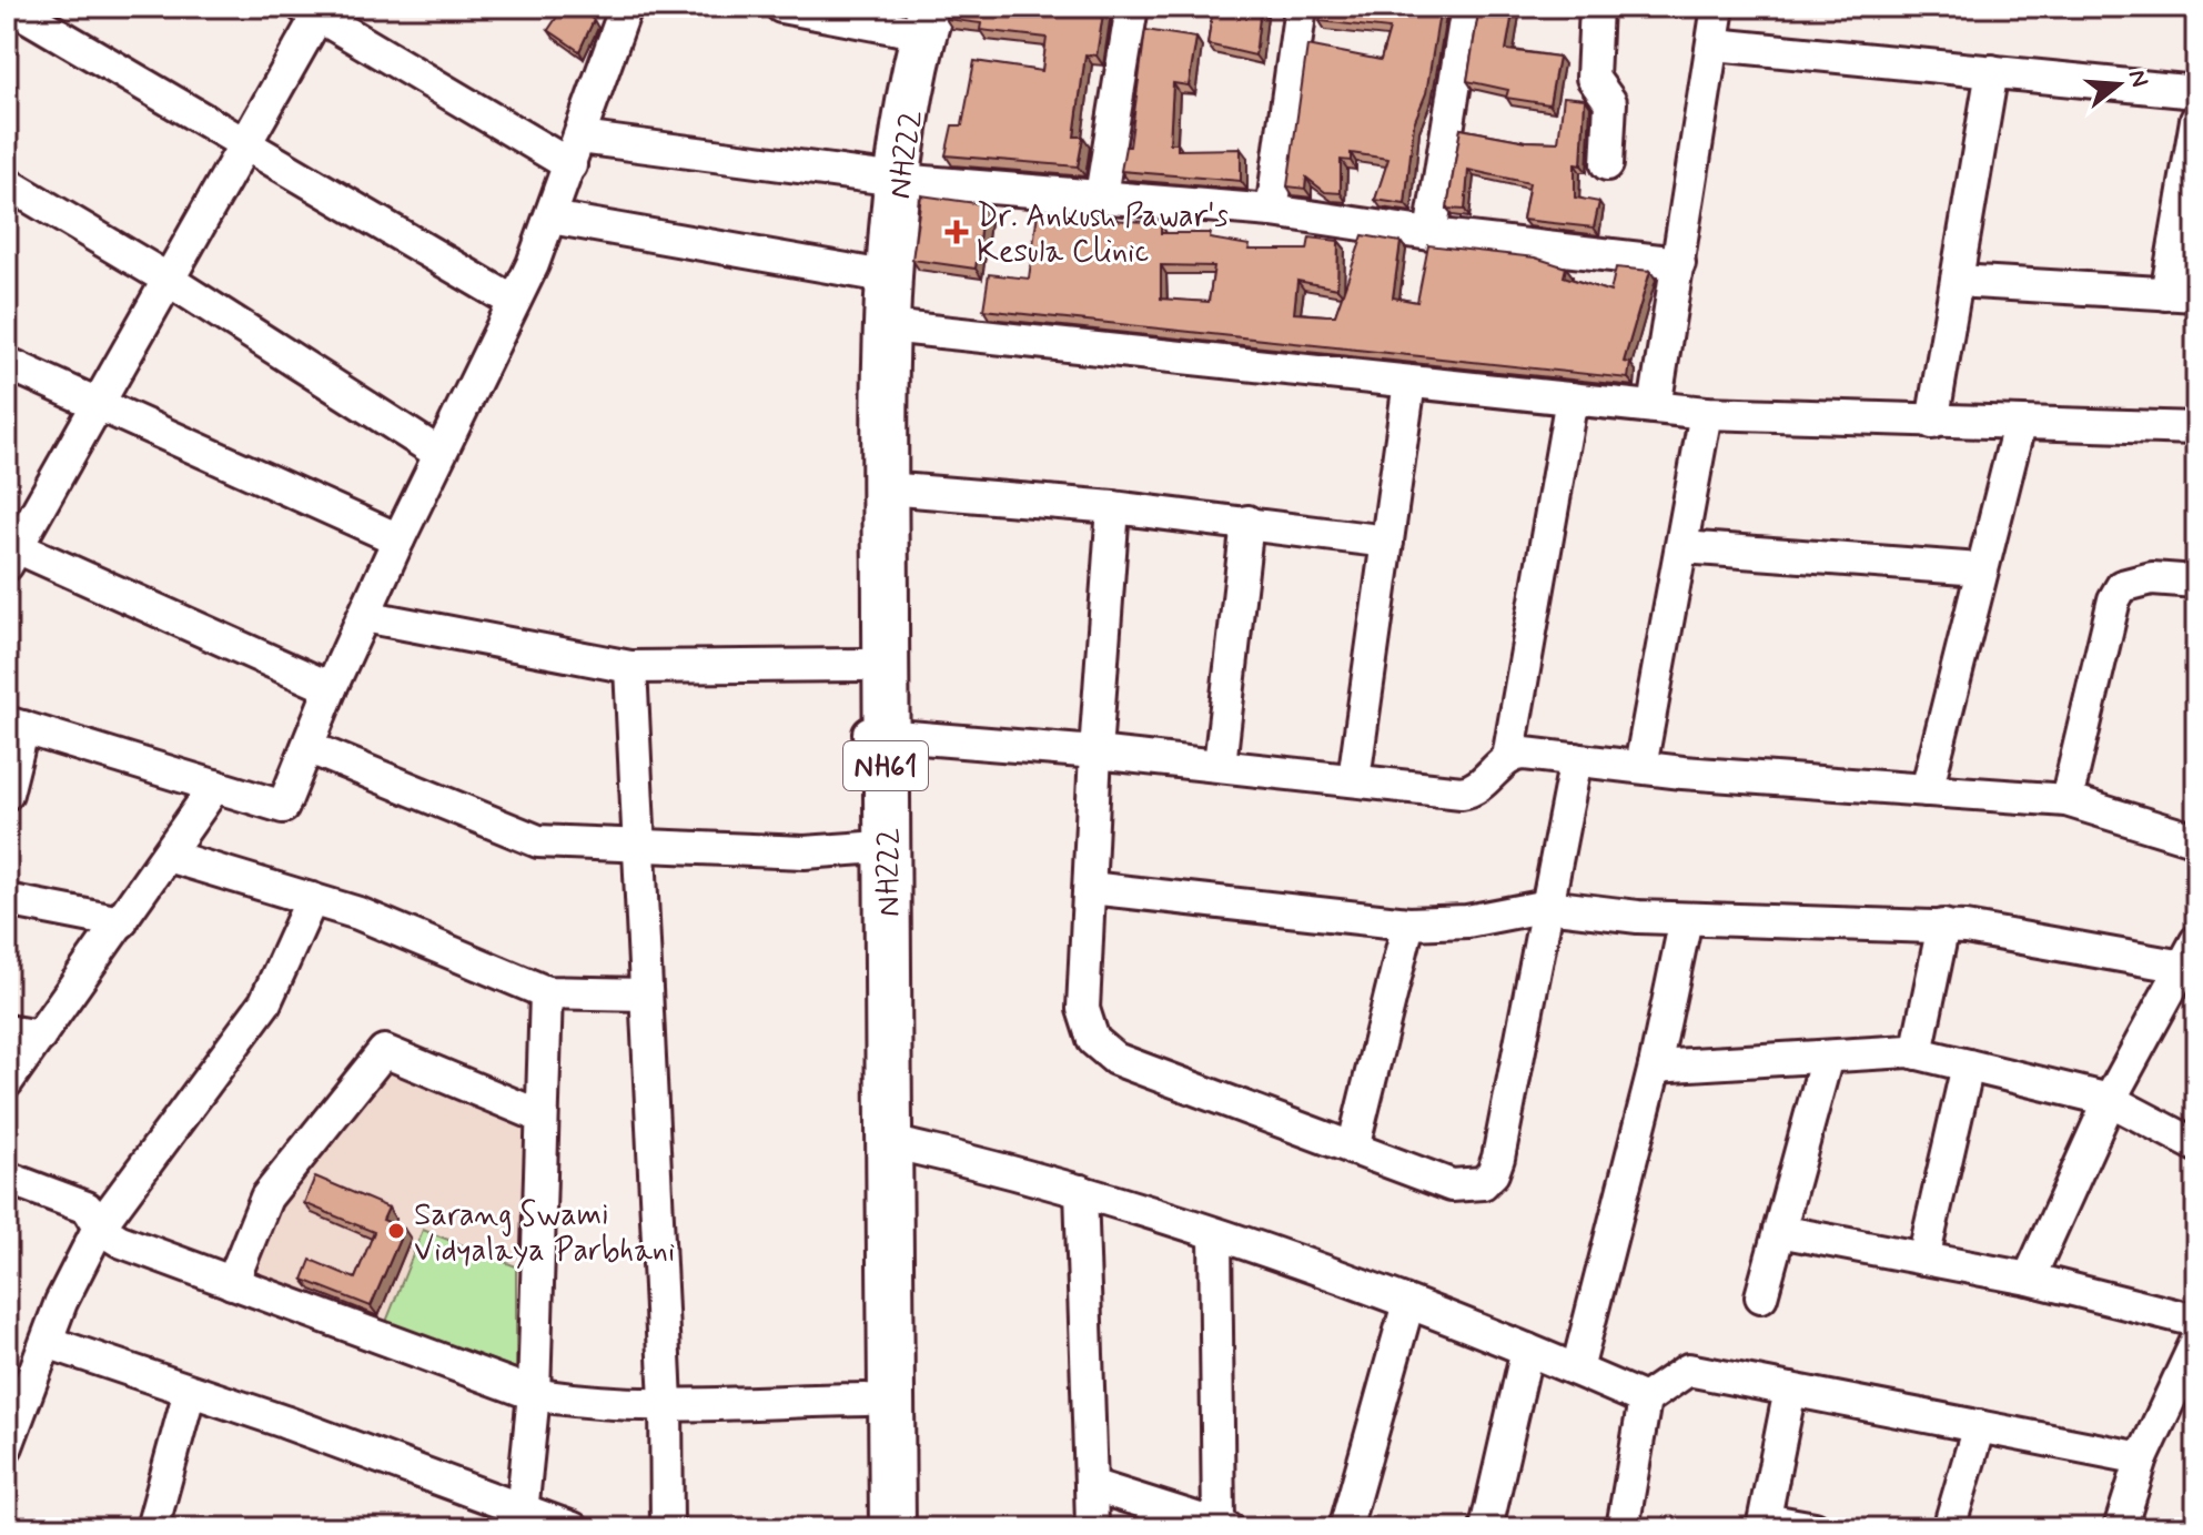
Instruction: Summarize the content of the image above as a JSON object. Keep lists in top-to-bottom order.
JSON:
{
  "streets": {
    "highway": ["NH222", "NH61"]
  },
  "places": {
    "health": ["Dr. Ankush Pawar's Kesula Clinic"],
    "other": ["Sarang Swami Vidyalaya Parbhani"]
  },
  "north": "right"
}
